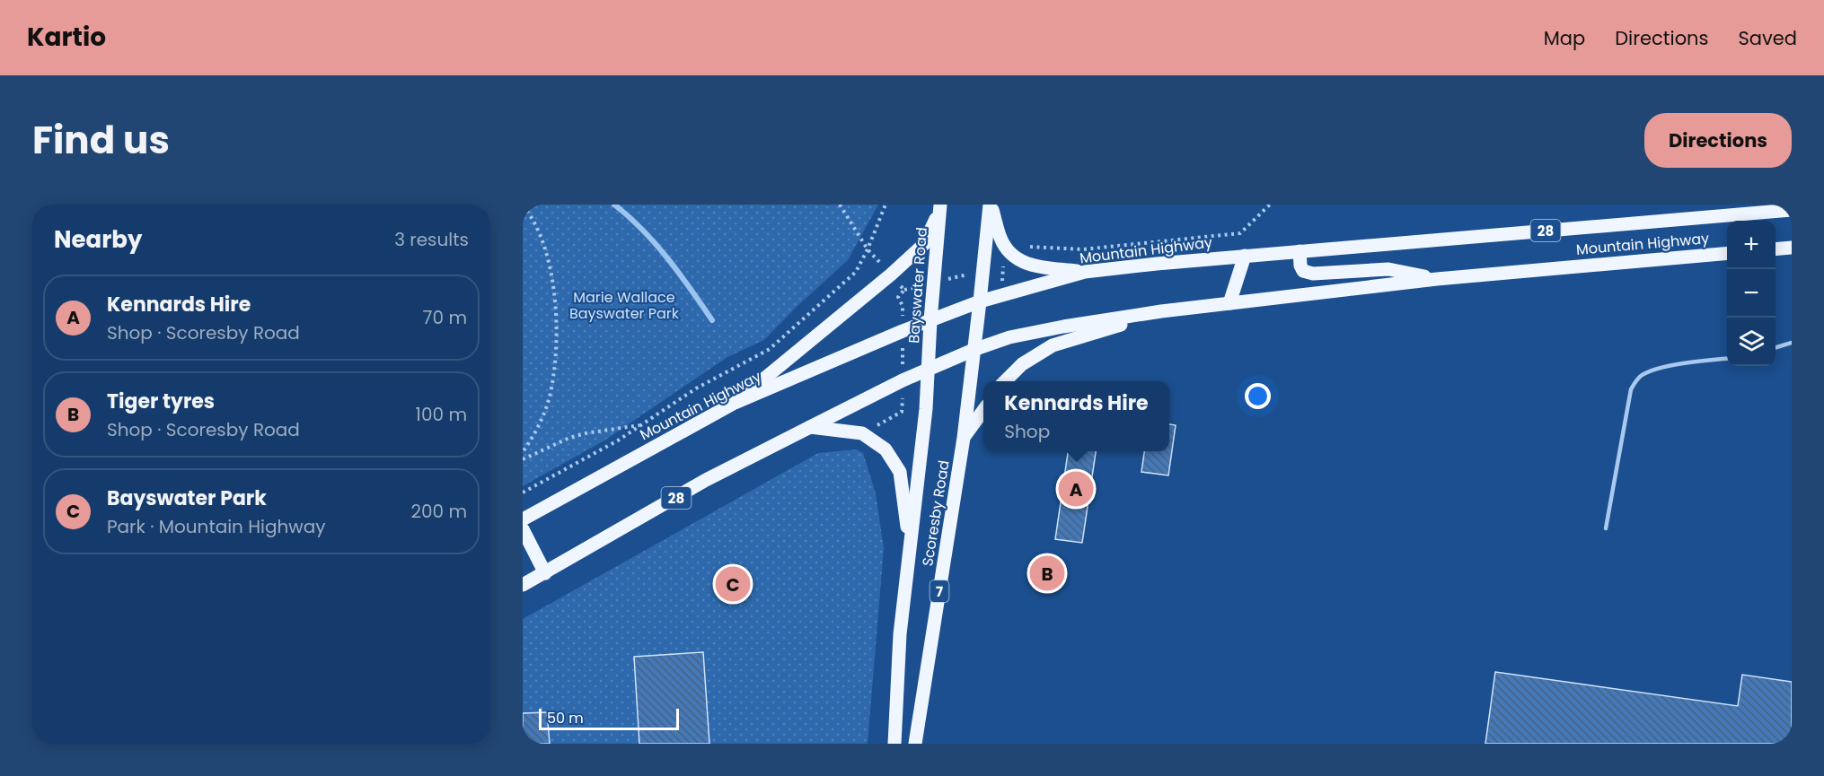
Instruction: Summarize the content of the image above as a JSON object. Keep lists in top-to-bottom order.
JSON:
{
  "streets": {
    "main road": [
      "28",
      "Mountain Highway",
      "Bayswater Road",
      "Scoresby Road",
      "7"
    ]
  },
  "crossings": [
    ["Mountain Highway", "Bayswater Road"],
    ["Mountain Highway", "Scoresby Road"],
    ["Mountain Highway", "7"],
    ["Bayswater Road", "Scoresby Road"],
    ["Scoresby Road", "7"]
  ],
  "parks": ["Marie Wallace Bayswater Park"],
  "scale_bar": "50 m",
  "page": {
    "header": "Kartio",
    "nav": ["Map", "Directions", "Saved"],
    "title": "Find us",
    "buttons": "Directions",
    "heading": ["Nearby", "3 results"],
    "map_buttons": ["+", "−"],
    "list": [
      {
        "mark": "A",
        "name": "Kennards Hire",
        "note": "Shop · Scoresby Road",
        "value": "70 m"
      },
      {
        "mark": "B",
        "name": "Tiger tyres",
        "note": "Shop · Scoresby Road",
        "value": "100 m"
      },
      {
        "mark": "C",
        "name": "Bayswater Park",
        "note": "Park · Mountain Highway",
        "value": "200 m"
      }
    ],
    "popup": ["Kennards Hire", "Shop"],
    "pins": ["A", "B", "C"],
    "scale": "50 m"
  }
}
